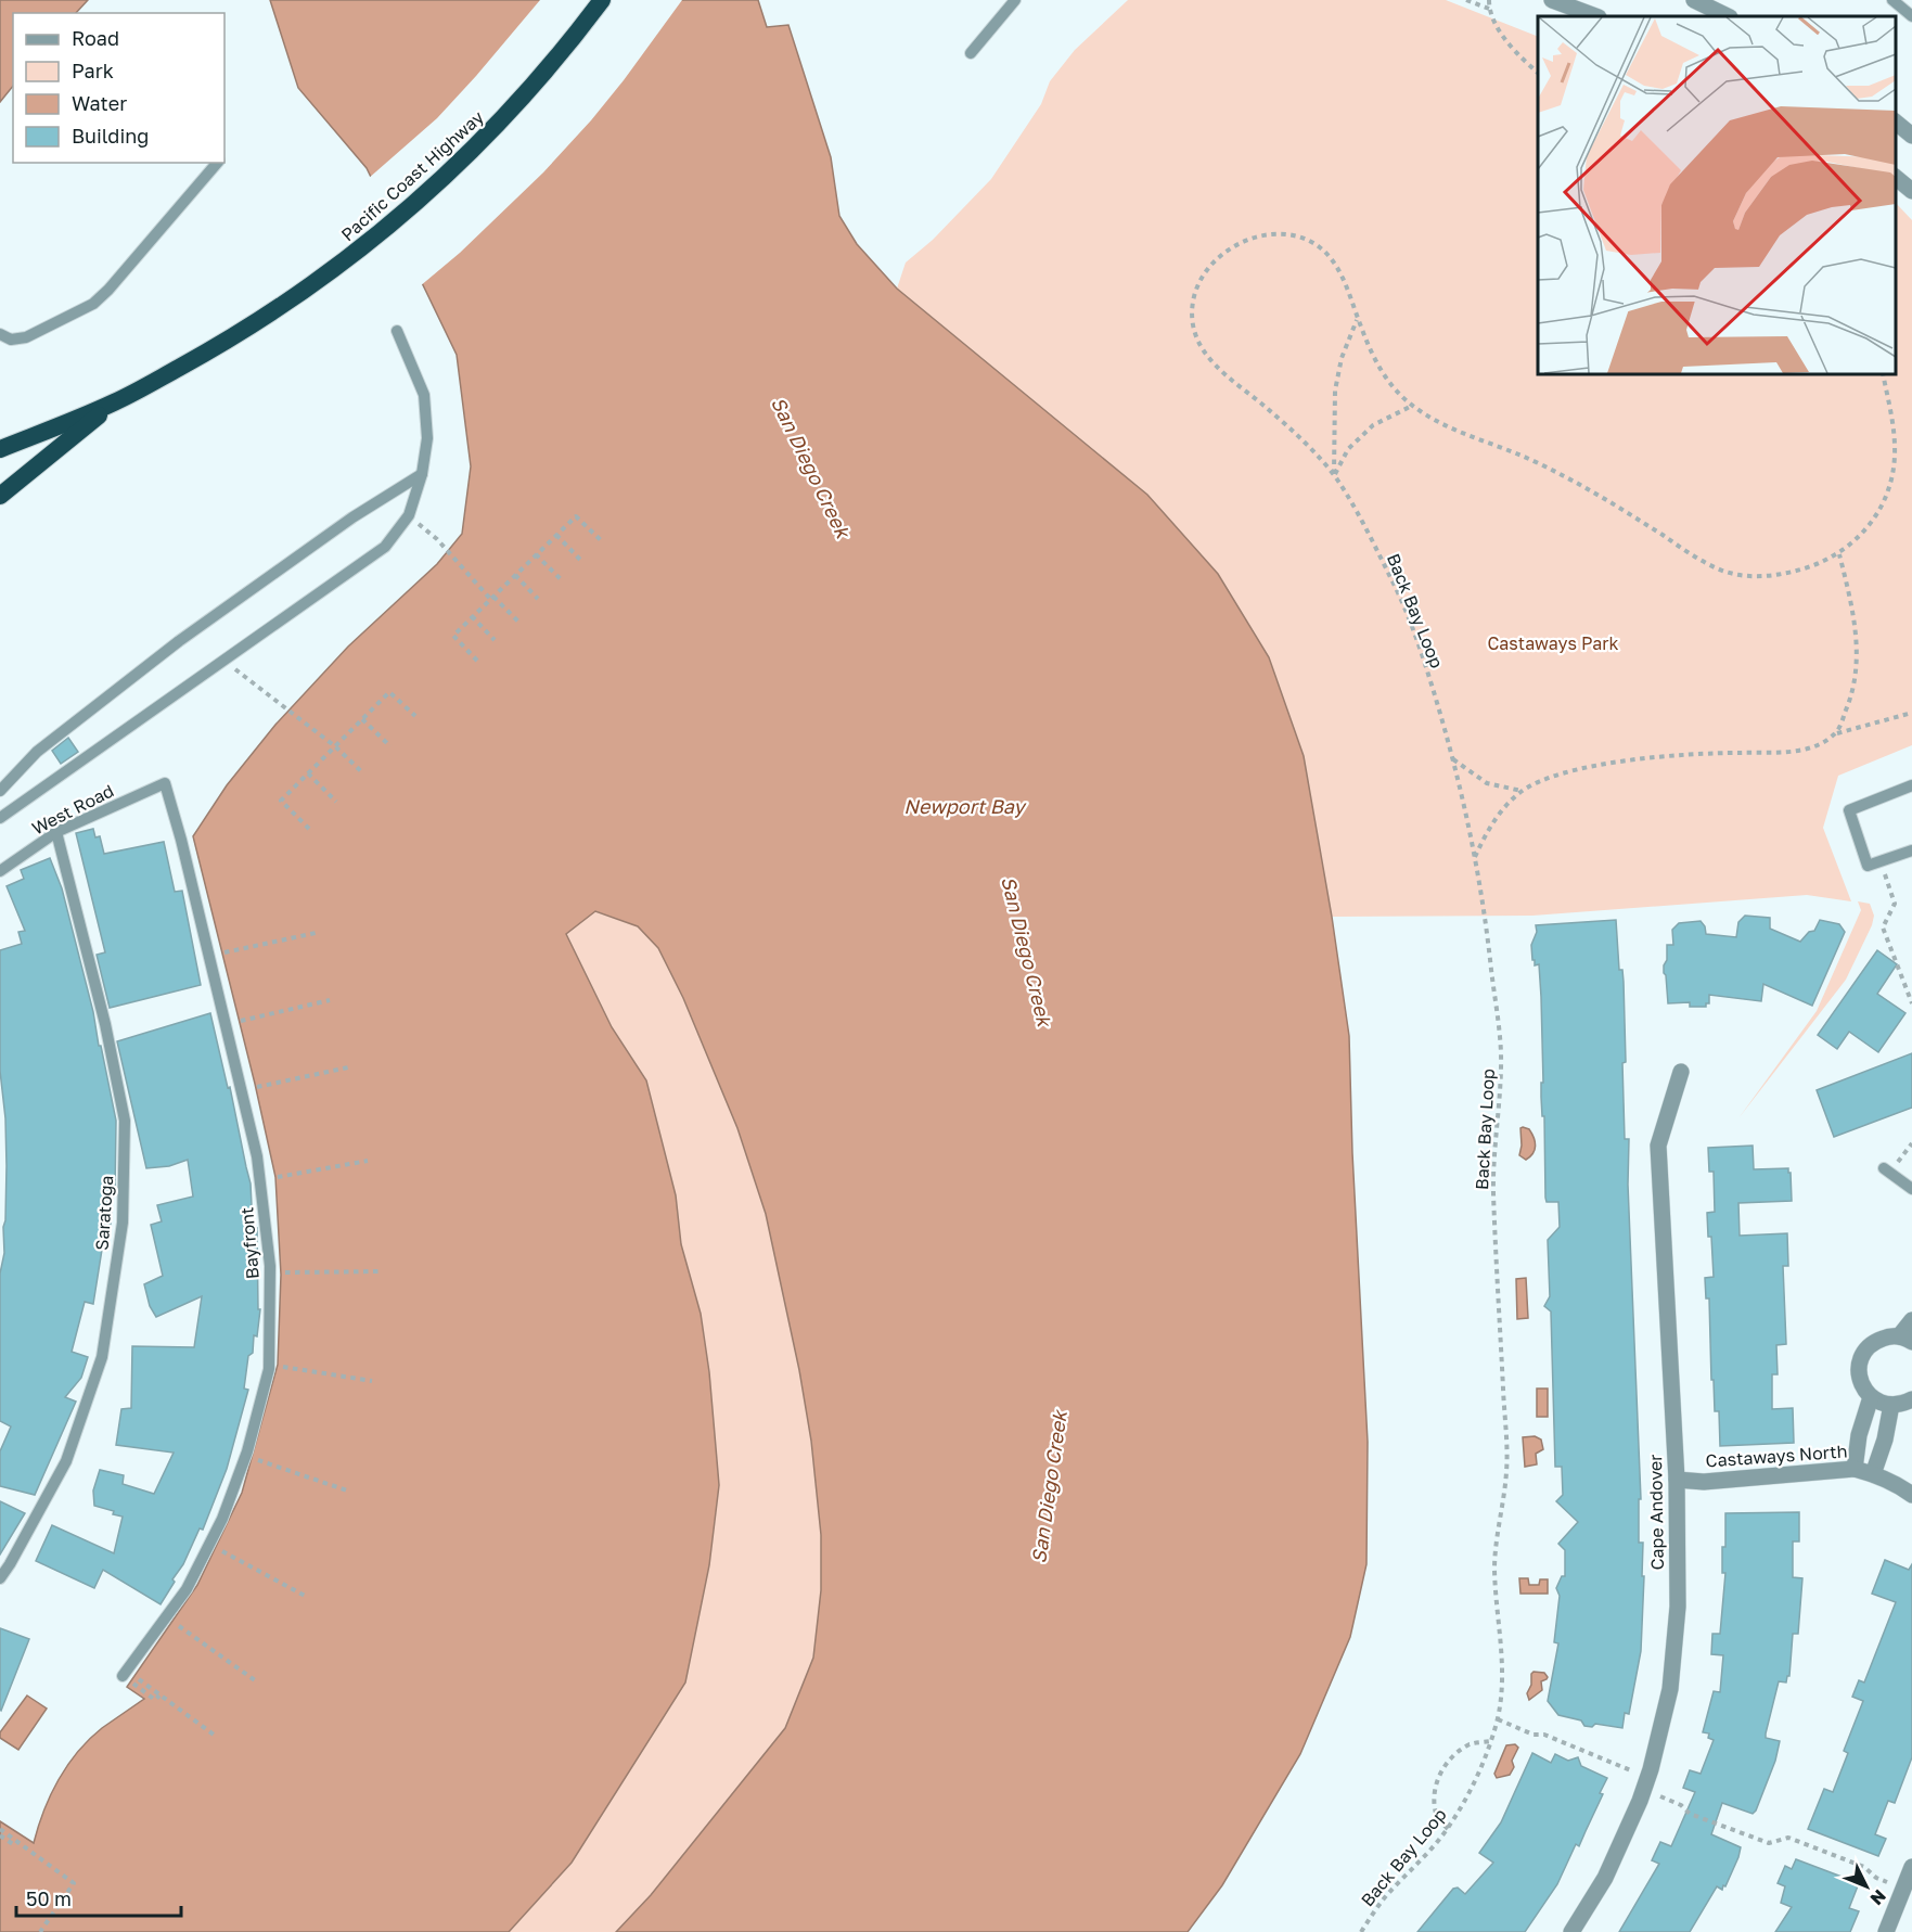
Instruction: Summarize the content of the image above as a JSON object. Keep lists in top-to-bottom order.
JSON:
{
  "streets": {
    "highway": ["Pacific Coast Highway"],
    "street": ["Castaways North", "Cape Andover"],
    "lane": ["West Road", "Saratoga", "Bayfront"],
    "path": ["Back Bay Loop"]
  },
  "crossings": [
    ["West Road", "Saratoga"],
    ["West Road", "Bayfront"],
    ["Castaways North", "Cape Andover"]
  ],
  "water": ["San Diego Creek", "Newport Bay"],
  "parks": ["Castaways Park"],
  "legend": [
    "Road",
    "Park",
    "Water",
    "Building"
  ],
  "scale_bar": "50 m",
  "north": "bottom right"
}
